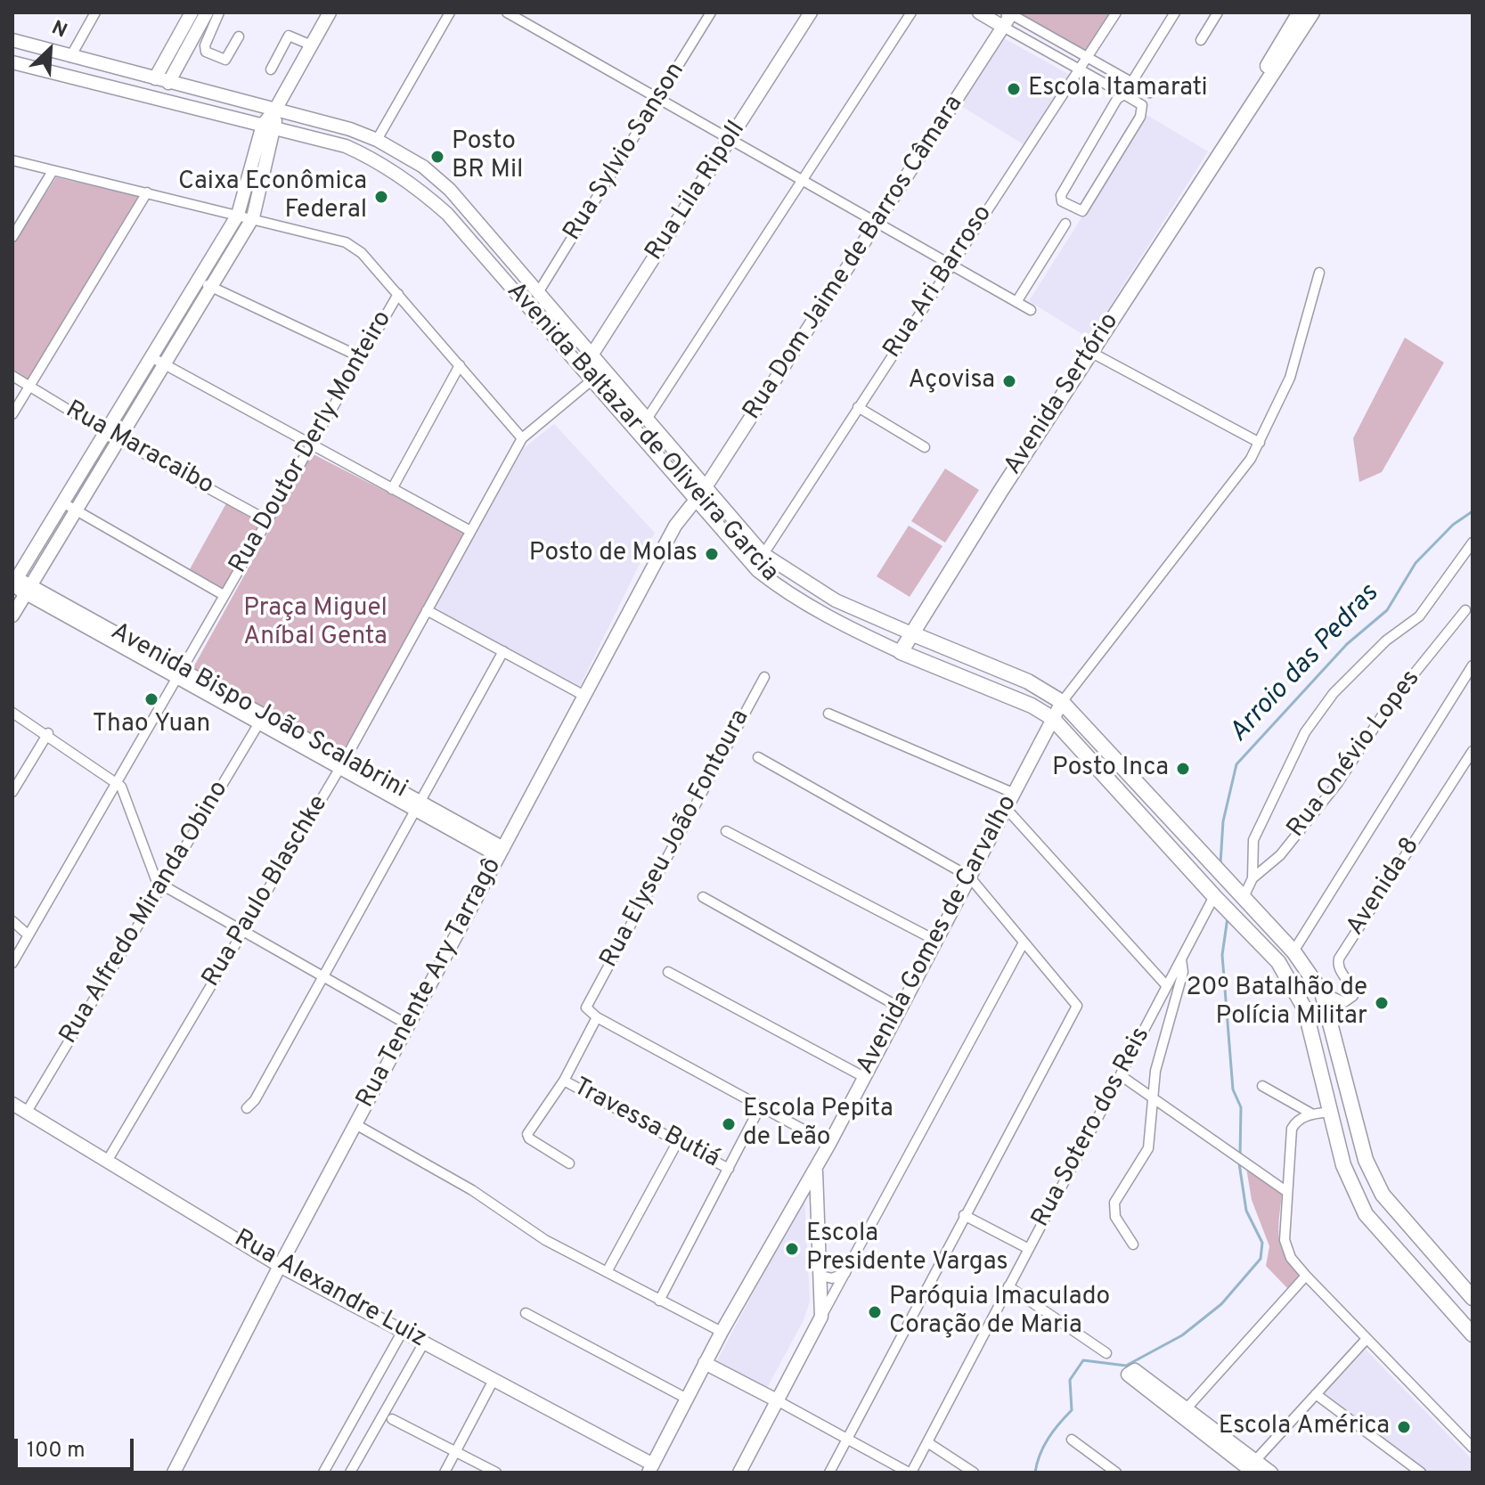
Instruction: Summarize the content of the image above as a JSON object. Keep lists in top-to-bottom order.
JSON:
{
  "streets": {
    "main road": [
      "Rua Lila Ripoll",
      "Rua Dom Jaime de Barros Câmara",
      "Avenida Sertório",
      "Avenida Baltazar de Oliveira Garcia",
      "Avenida Bispo João Scalabrini",
      "Avenida Gomes de Carvalho",
      "Rua Tenente Ary Tarragô",
      "Rua Alexandre Luiz"
    ],
    "street": [
      "Rua Sylvio Sanson",
      "Rua Ari Barroso",
      "Rua Doutor Derly Monteiro",
      "Rua Maracaibo",
      "Rua Onévio Lopes",
      "Rua Elyseu João Fontoura",
      "Avenida 8",
      "Rua Paulo Blaschke",
      "Rua Alfredo Miranda Obino",
      "Travessa Butiá",
      "Rua Sotero dos Reis"
    ]
  },
  "crossings": [
    ["Rua Sylvio Sanson", "Avenida Baltazar de Oliveira Garcia"],
    ["Rua Lila Ripoll", "Avenida Baltazar de Oliveira Garcia"],
    ["Rua Lila Ripoll", "Rua Paulo Blaschke"],
    ["Rua Dom Jaime de Barros Câmara", "Avenida Baltazar de Oliveira Garcia"],
    ["Rua Dom Jaime de Barros Câmara", "Rua Tenente Ary Tarragô"],
    ["Rua Ari Barroso", "Avenida Baltazar de Oliveira Garcia"],
    ["Avenida Sertório", "Avenida Baltazar de Oliveira Garcia"],
    ["Avenida Baltazar de Oliveira Garcia", "Rua Onévio Lopes"],
    ["Avenida Baltazar de Oliveira Garcia", "Avenida 8"],
    ["Avenida Baltazar de Oliveira Garcia", "Rua Paulo Blaschke"],
    ["Avenida Baltazar de Oliveira Garcia", "Avenida Gomes de Carvalho"],
    ["Avenida Baltazar de Oliveira Garcia", "Rua Tenente Ary Tarragô"],
    ["Avenida Baltazar de Oliveira Garcia", "Rua Sotero dos Reis"],
    ["Rua Doutor Derly Monteiro", "Rua Maracaibo"],
    ["Rua Doutor Derly Monteiro", "Avenida Bispo João Scalabrini"],
    ["Avenida Bispo João Scalabrini", "Rua Paulo Blaschke"],
    ["Avenida Bispo João Scalabrini", "Rua Alfredo Miranda Obino"],
    ["Avenida Bispo João Scalabrini", "Rua Tenente Ary Tarragô"],
    ["Rua Paulo Blaschke", "Rua Alexandre Luiz"],
    ["Rua Alfredo Miranda Obino", "Rua Alexandre Luiz"],
    ["Rua Tenente Ary Tarragô", "Rua Alexandre Luiz"]
  ],
  "water": ["Arroio das Pedras"],
  "parks": ["Praça Miguel Aníbal Genta"],
  "places": [
    "Escola Itamarati",
    "Posto BR Mil",
    "Caixa Econômica Federal",
    "Açovisa",
    "Posto de Molas",
    "Thao Yuan",
    "Posto Inca",
    "20º Batalhão de Polícia Militar",
    "Escola Pepita de Leão",
    "Escola Presidente Vargas",
    "Paróquia Imaculado Coração de Maria",
    "Escola América"
  ],
  "scale_bar": "100 m",
  "north": "top right"
}
